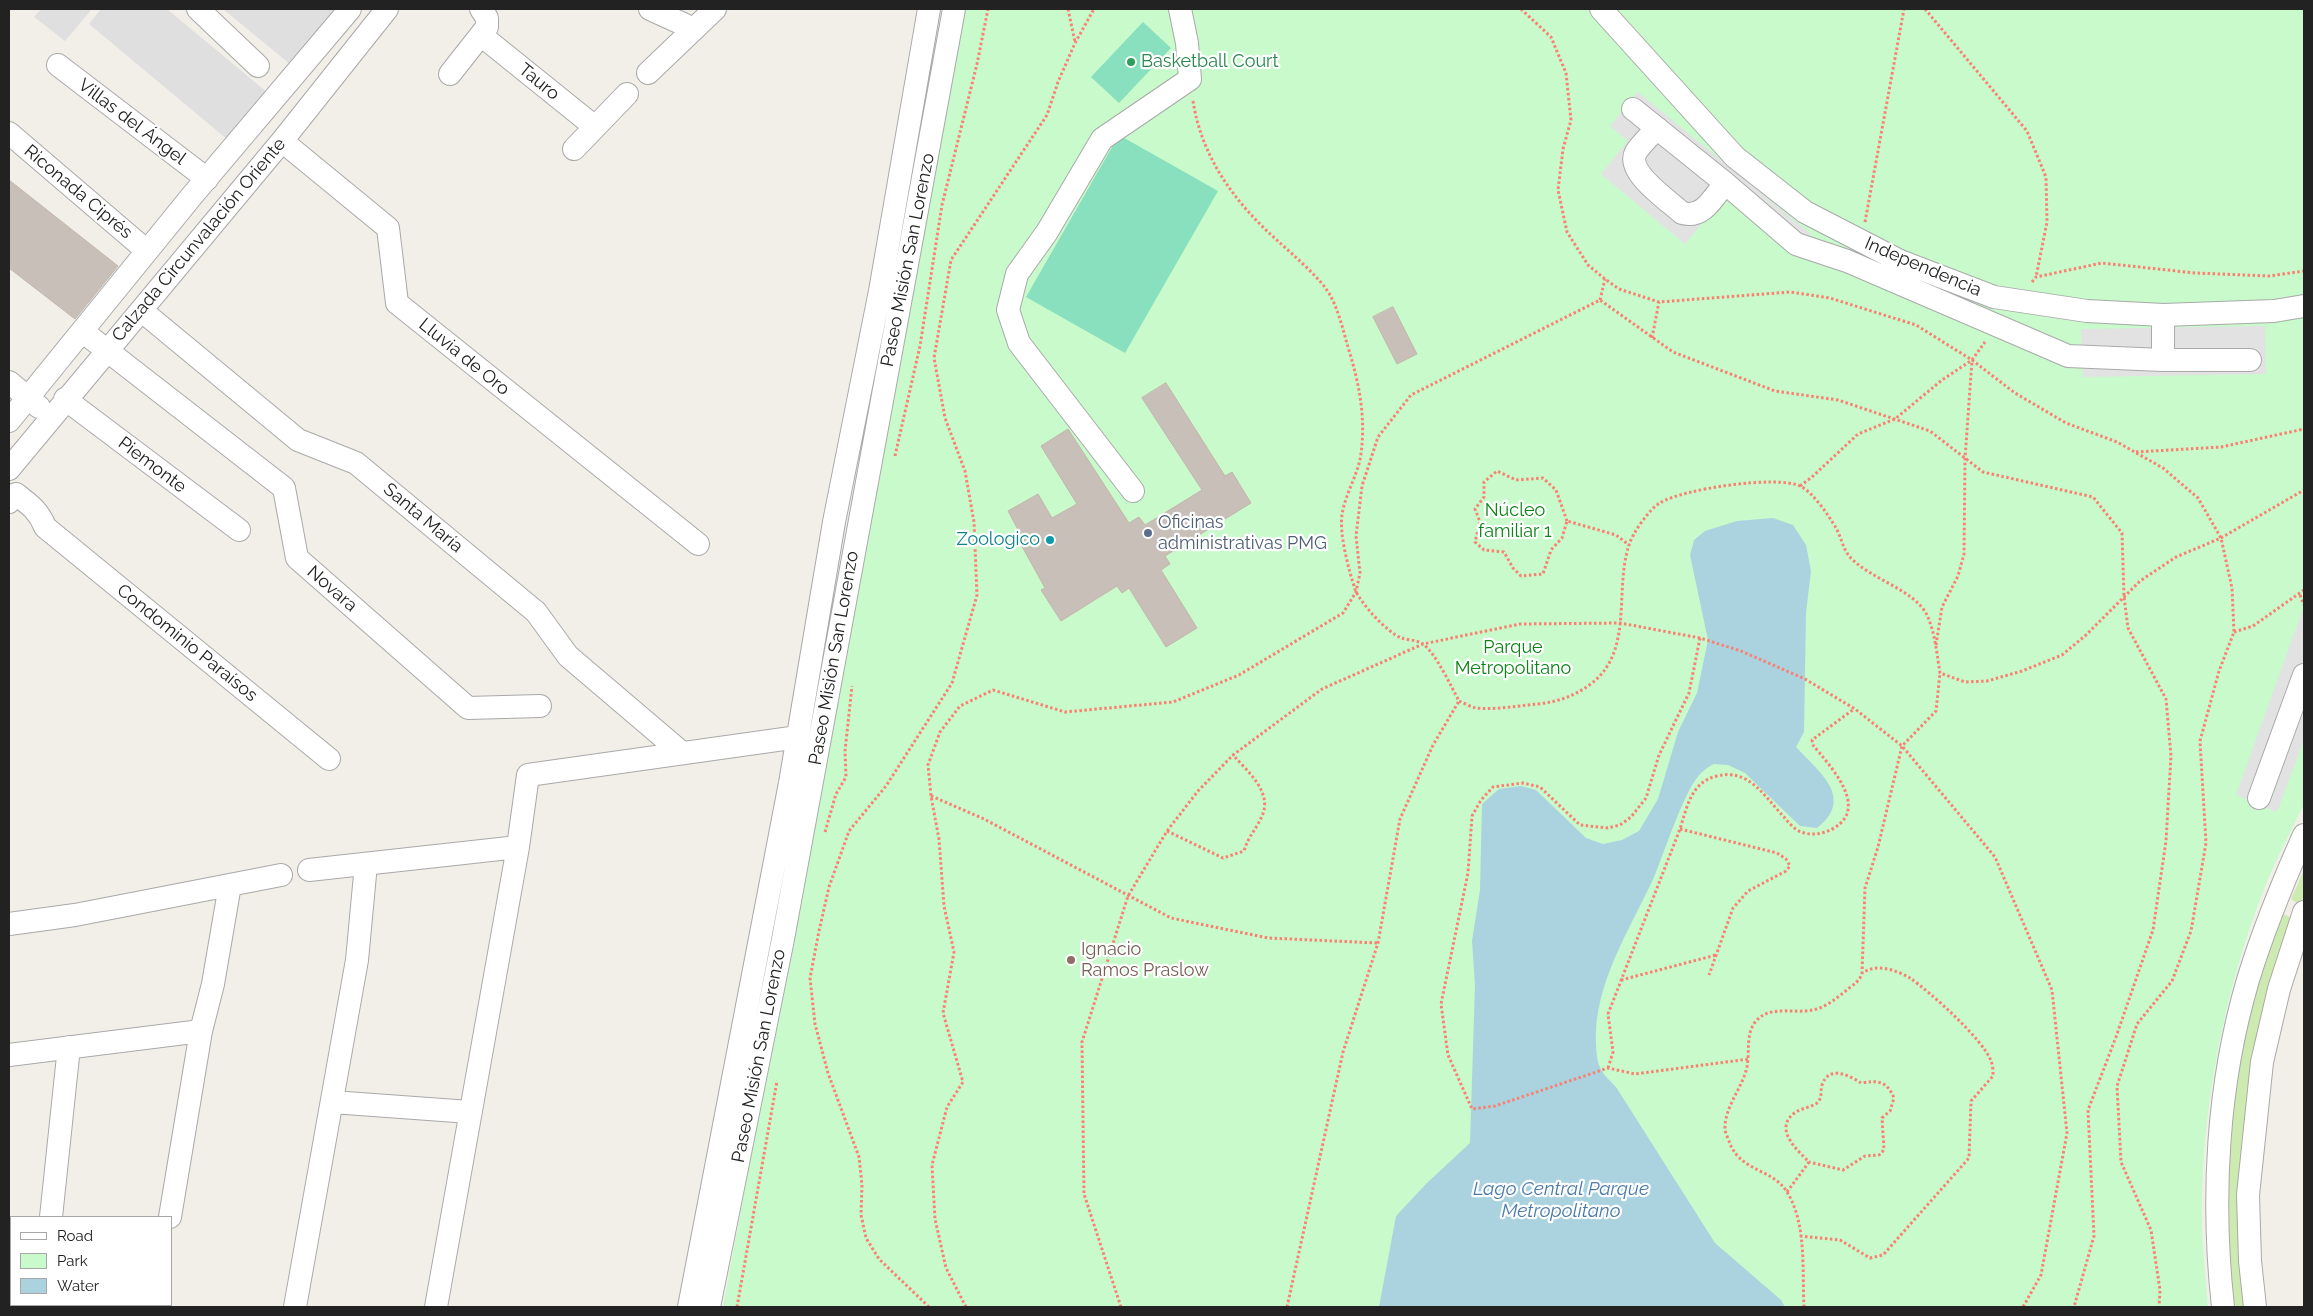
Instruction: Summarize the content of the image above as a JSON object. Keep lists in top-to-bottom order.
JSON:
{
  "streets": {
    "street": [
      "Tauro",
      "Villas del Ángel",
      "Riconada Ciprés",
      "Calzada Circunvalación Oriente",
      "Paseo Misión San Lorenzo",
      "Independencia",
      "Lluvia de Oro",
      "Piemonte",
      "Santa María",
      "Novara",
      "Condominio Paraísos"
    ]
  },
  "crossings": [
    ["Villas del Ángel", "Calzada Circunvalación Oriente"],
    ["Riconada Ciprés", "Calzada Circunvalación Oriente"],
    ["Calzada Circunvalación Oriente", "Lluvia de Oro"],
    ["Calzada Circunvalación Oriente", "Piemonte"],
    ["Calzada Circunvalación Oriente", "Santa María"],
    ["Calzada Circunvalación Oriente", "Novara"]
  ],
  "water": ["Lago Central Parque Metropolitano"],
  "parks": ["Núcleo familiar 1", "Parque Metropolitano"],
  "places": [
    "Basketball Court",
    "Oficinas administrativas PMG",
    "Zoologico",
    "Ignacio Ramos Praslow"
  ],
  "legend": ["Road", "Park", "Water"]
}
